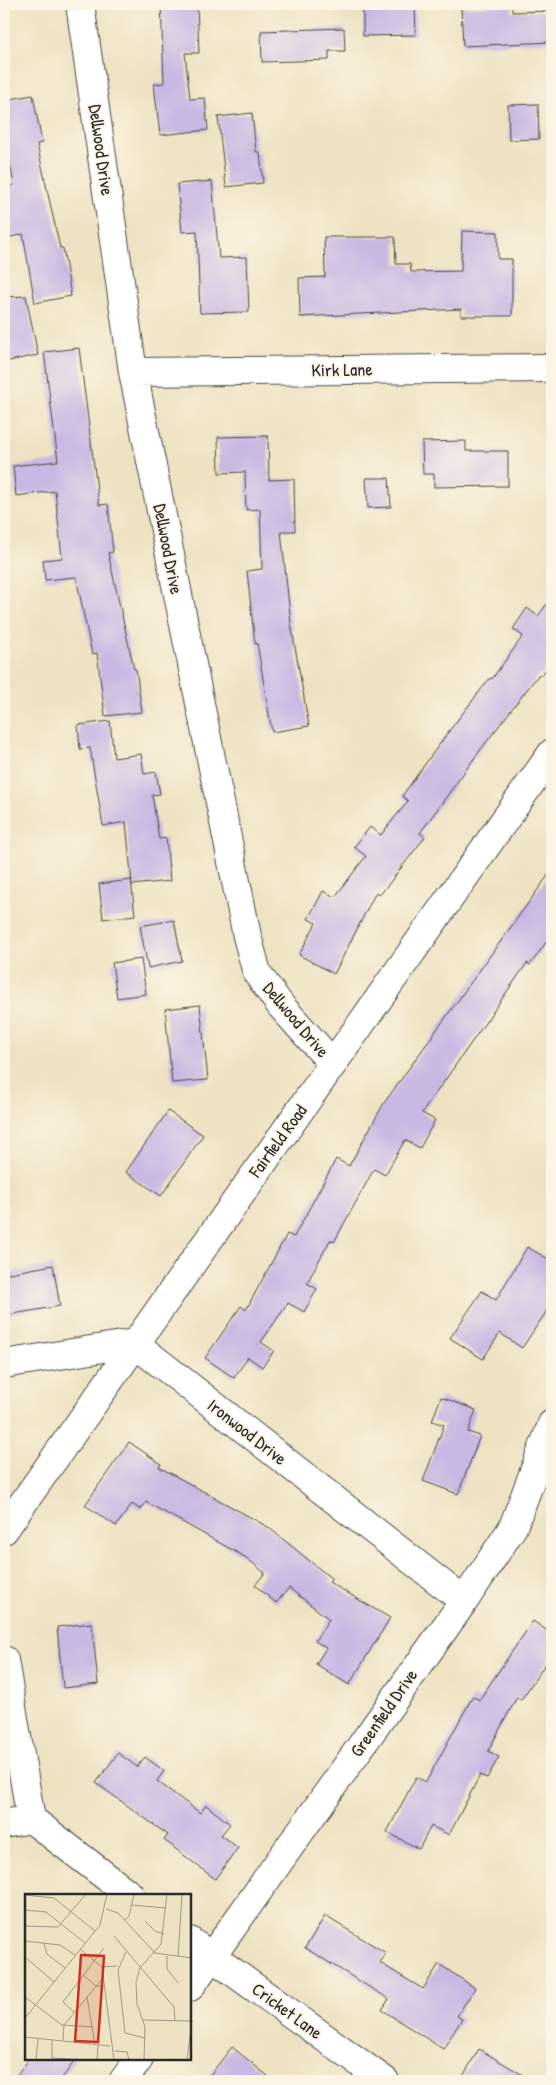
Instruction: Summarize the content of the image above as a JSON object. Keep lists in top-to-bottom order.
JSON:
{
  "streets": {
    "street": [
      "Dellwood Drive",
      "Kirk Lane",
      "Fairfield Road",
      "Ironwood Drive",
      "Greenfield Drive",
      "Cricket Lane"
    ]
  },
  "crossings": [
    ["Dellwood Drive", "Kirk Lane"],
    ["Dellwood Drive", "Fairfield Road"],
    ["Fairfield Road", "Ironwood Drive"],
    ["Ironwood Drive", "Greenfield Drive"],
    ["Greenfield Drive", "Cricket Lane"]
  ]
}
